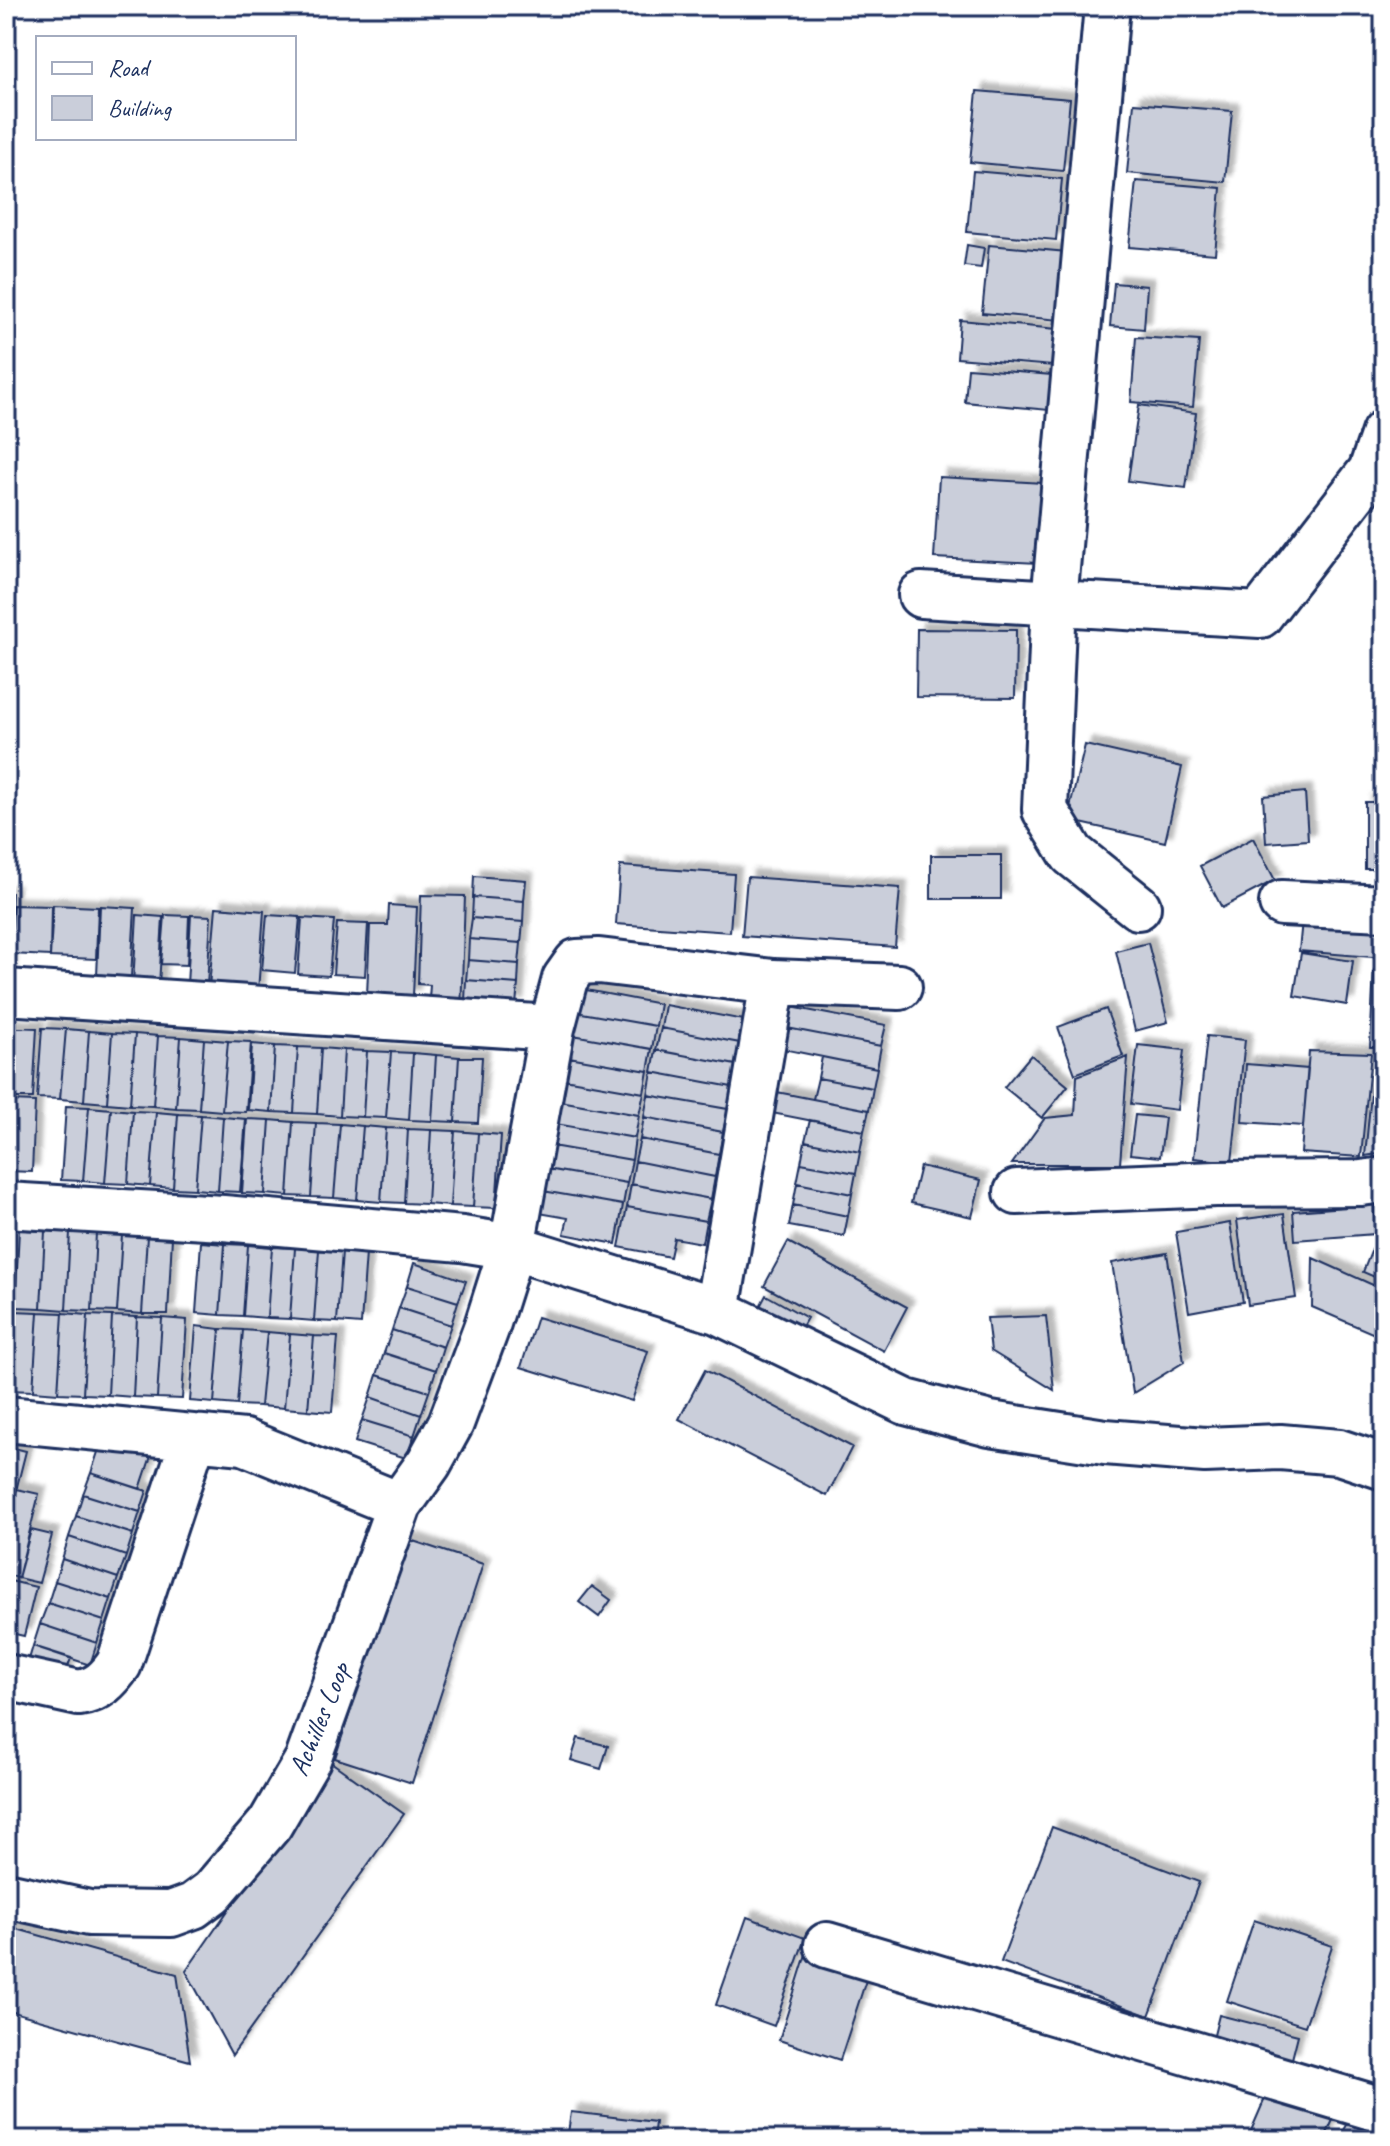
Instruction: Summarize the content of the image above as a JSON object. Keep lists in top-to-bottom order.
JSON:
{
  "streets": {
    "street": ["Achilles Loop"]
  },
  "legend": ["Road", "Building"]
}
